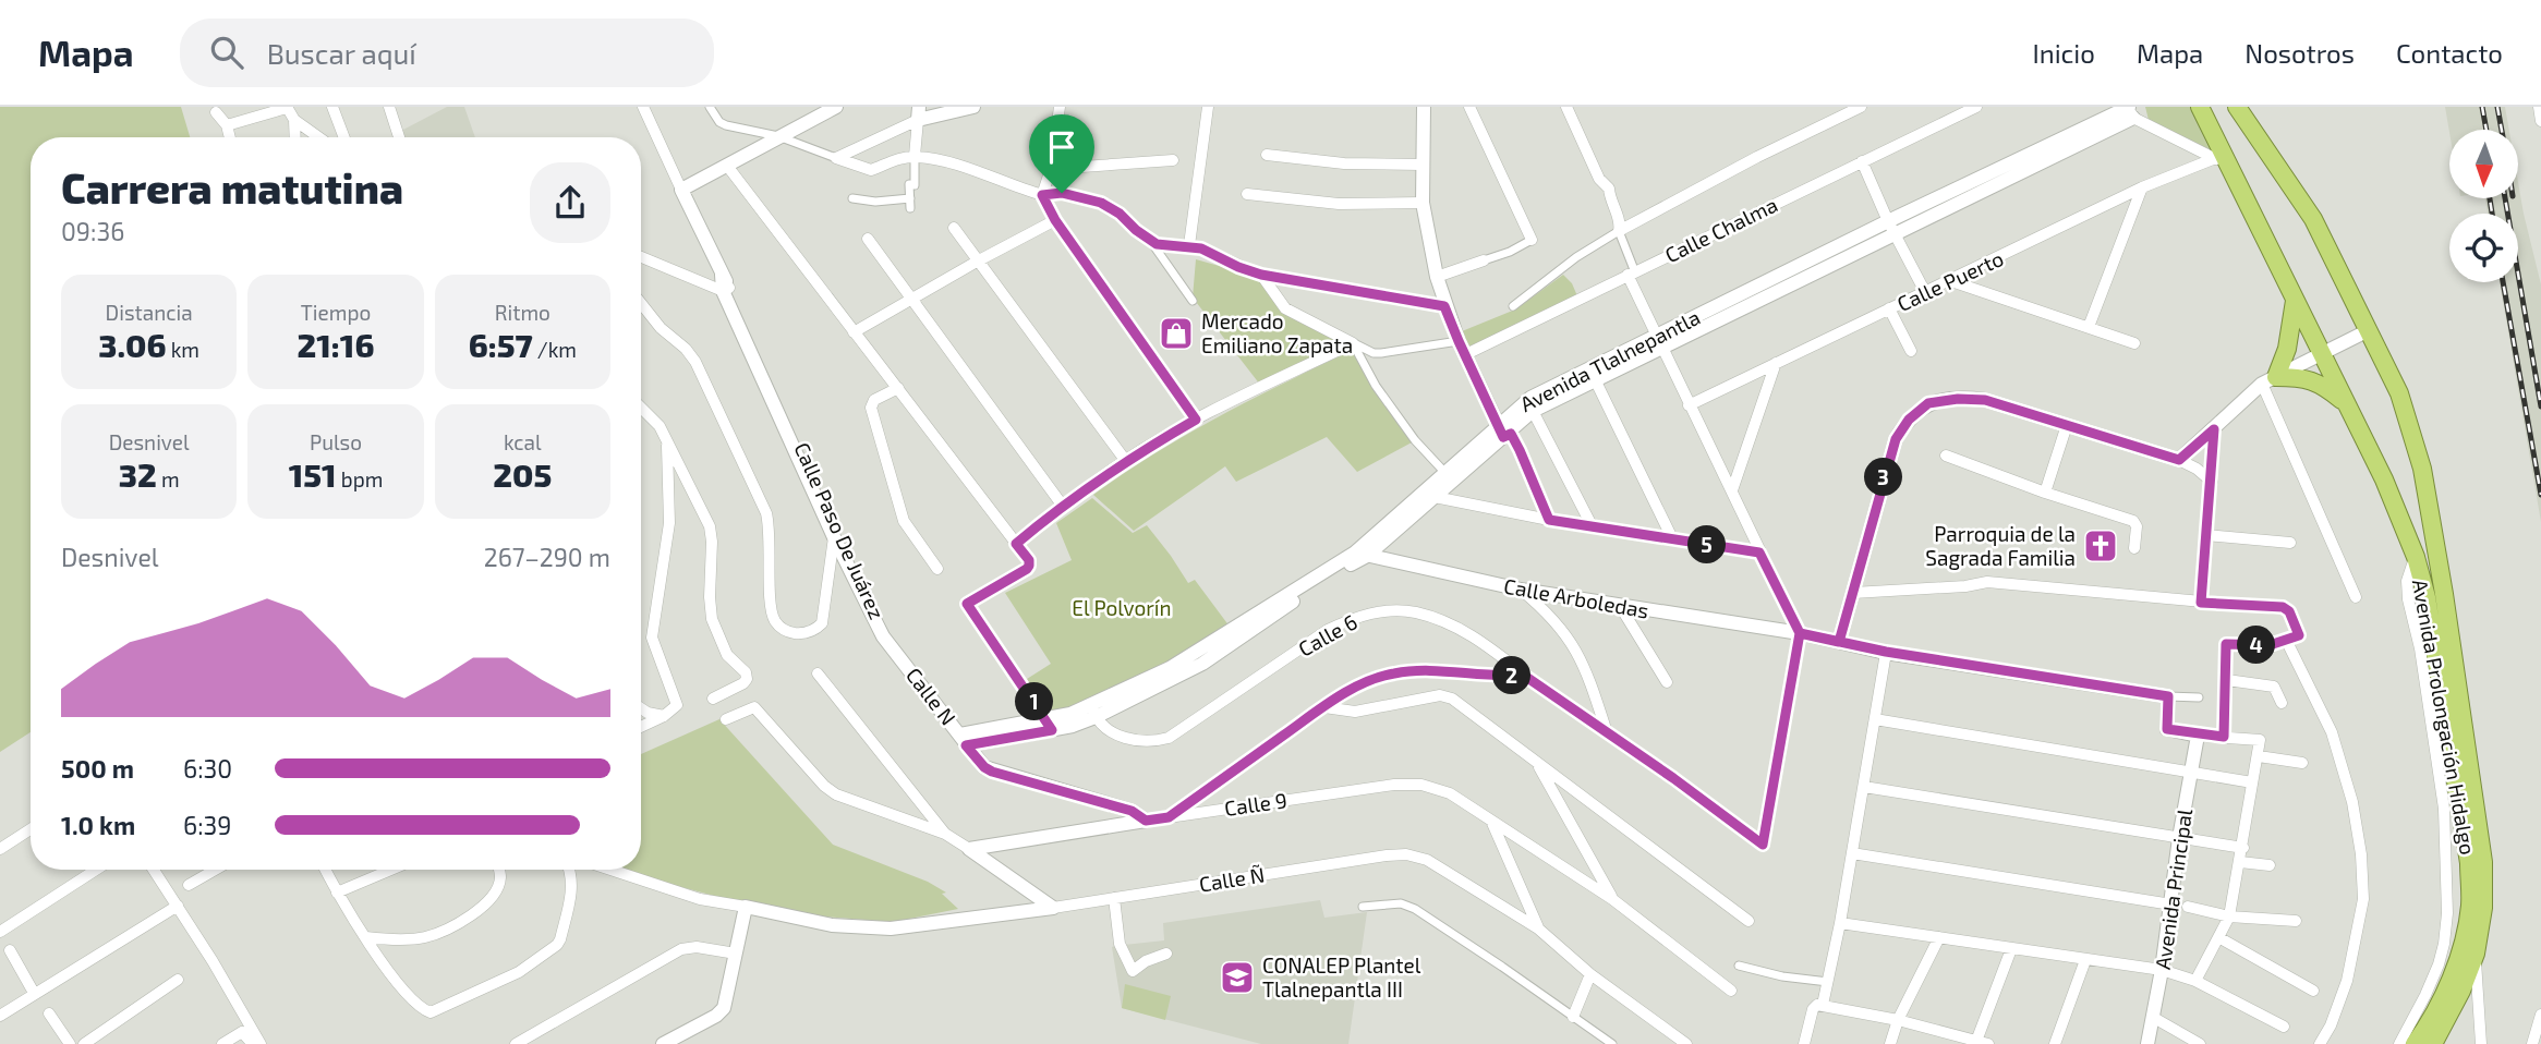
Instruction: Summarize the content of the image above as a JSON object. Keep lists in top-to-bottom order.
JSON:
{
  "streets": {
    "highway": ["Avenida Prolongación Hidalgo"],
    "street": [
      "Calle Chalma",
      "Calle Puerto",
      "Avenida Tlalnepantla",
      "Calle Paso De Juárez",
      "Calle Arboledas",
      "Calle 6",
      "Calle N",
      "Calle 9",
      "Calle Ñ",
      "Avenida Principal"
    ]
  },
  "crossings": [
    ["Calle Puerto", "Avenida Prolongación Hidalgo"],
    ["Avenida Tlalnepantla", "Calle Arboledas"],
    ["Avenida Tlalnepantla", "Calle 6"],
    ["Avenida Tlalnepantla", "Calle N"],
    ["Calle Paso De Juárez", "Calle N"],
    ["Calle Arboledas", "Calle 6"],
    ["Calle N", "Calle 9"]
  ],
  "parks": ["El Polvorín"],
  "places": {
    "shop": ["Mercado Emiliano Zapata"],
    "church": ["Parroquia de la Sagrada Familia"],
    "school or university": ["CONALEP Plantel Tlalnepantla III"]
  },
  "north": "bottom",
  "page": {
    "header": "Mapa",
    "search": "Buscar aquí",
    "nav": [
      "Inicio",
      "Mapa",
      "Nosotros",
      "Contacto"
    ],
    "heading": ["Carrera matutina", "09:36"],
    "stats": [
      ["Distancia", "3.06 km"],
      ["Tiempo", "21:16"],
      ["Ritmo", "6:57 /km"],
      ["Desnivel", "32 m"],
      ["Pulso", "151 bpm"],
      ["kcal", "205"]
    ],
    "pins": [
      "3",
      "5",
      "4",
      "2",
      "1"
    ],
    "chart": ["Desnivel", "267–290 m"],
    "list": [
      {
        "name": "500 m",
        "note": "6:30"
      },
      {
        "name": "1.0 km",
        "note": "6:39"
      }
    ]
  }
}
